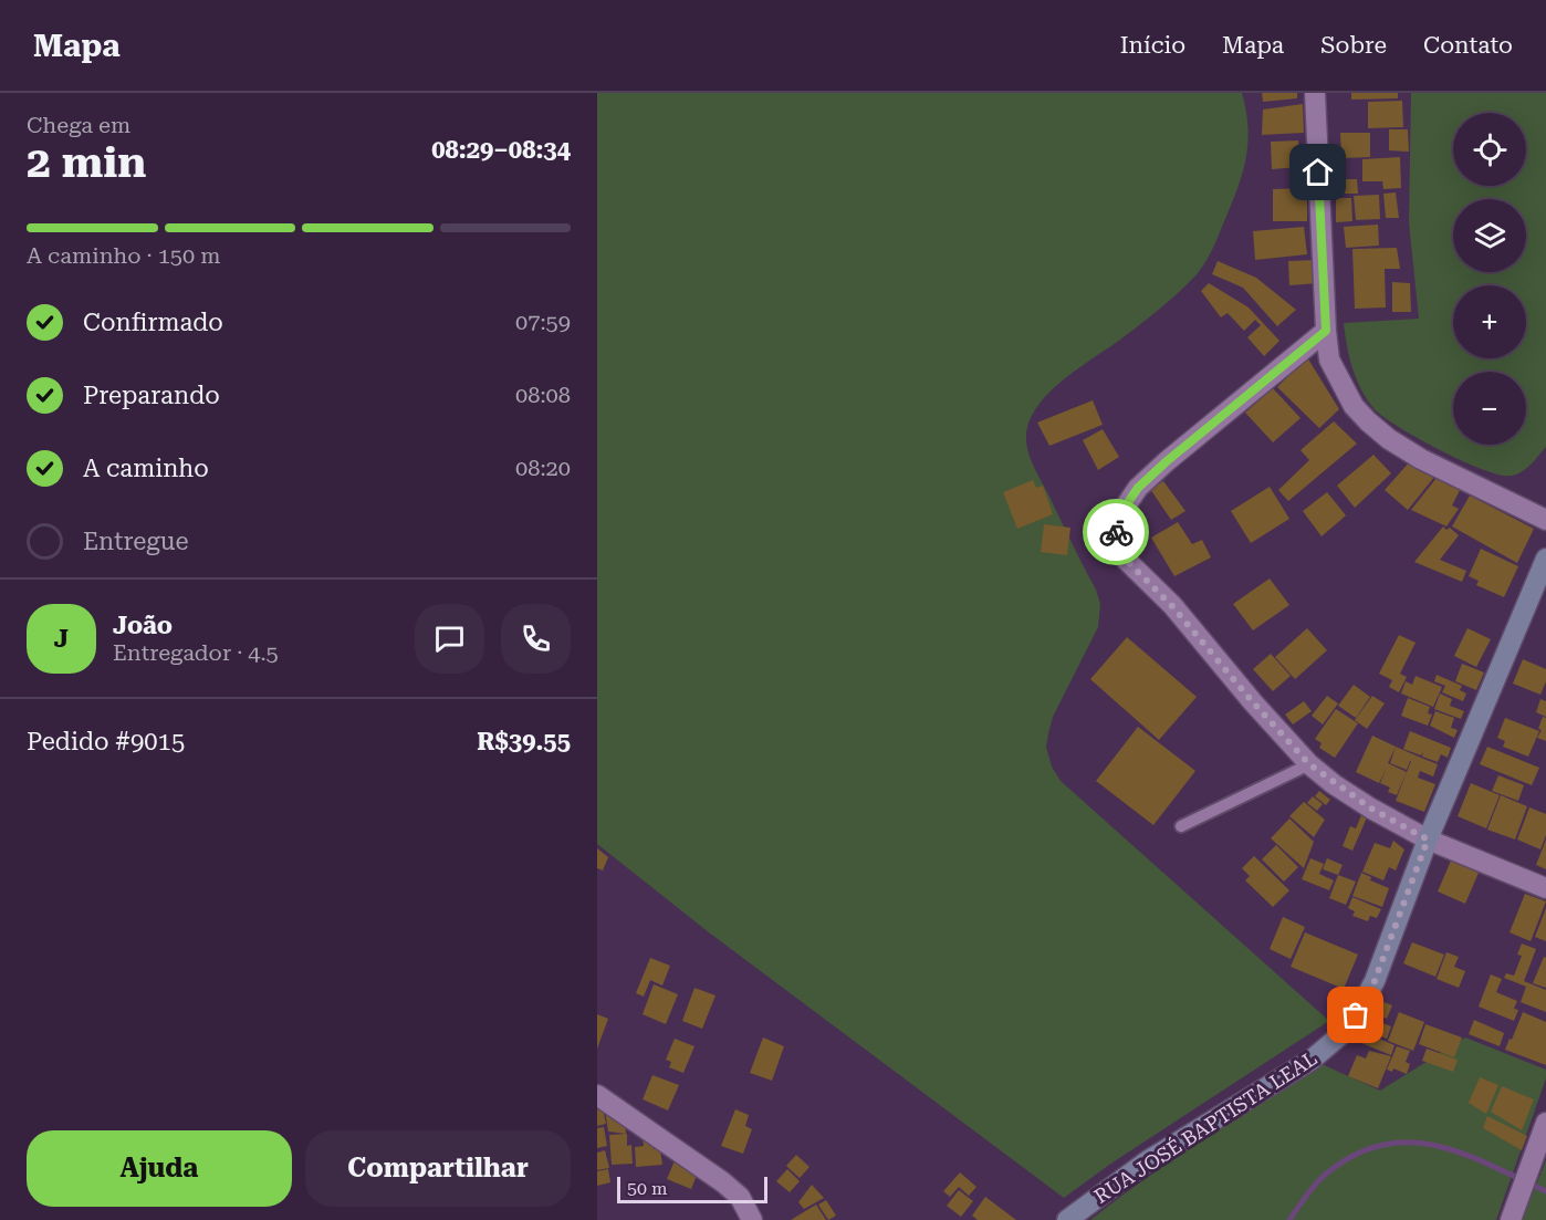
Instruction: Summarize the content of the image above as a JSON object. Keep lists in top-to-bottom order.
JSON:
{
  "streets": {
    "street": ["RUA JOSÉ BAPTISTA LEAL"]
  },
  "scale_bar": "50 m",
  "page": {
    "header": "Mapa",
    "nav": [
      "Início",
      "Mapa",
      "Sobre",
      "Contato"
    ],
    "heading": ["2 min", "Chega em", "08:29–08:34"],
    "panel": [
      "João",
      "Entregador · 4.5",
      "Pedido #9015",
      "R$39.55"
    ],
    "map_buttons": ["+", "−"],
    "bar": "A caminho · 150 m",
    "list": [
      ["Confirmado", "07:59"],
      ["Preparando", "08:08"],
      ["A caminho", "08:20"],
      "Entregue"
    ],
    "round": "J",
    "buttons": ["Ajuda", "Compartilhar"],
    "scale": "50 m"
  }
}
